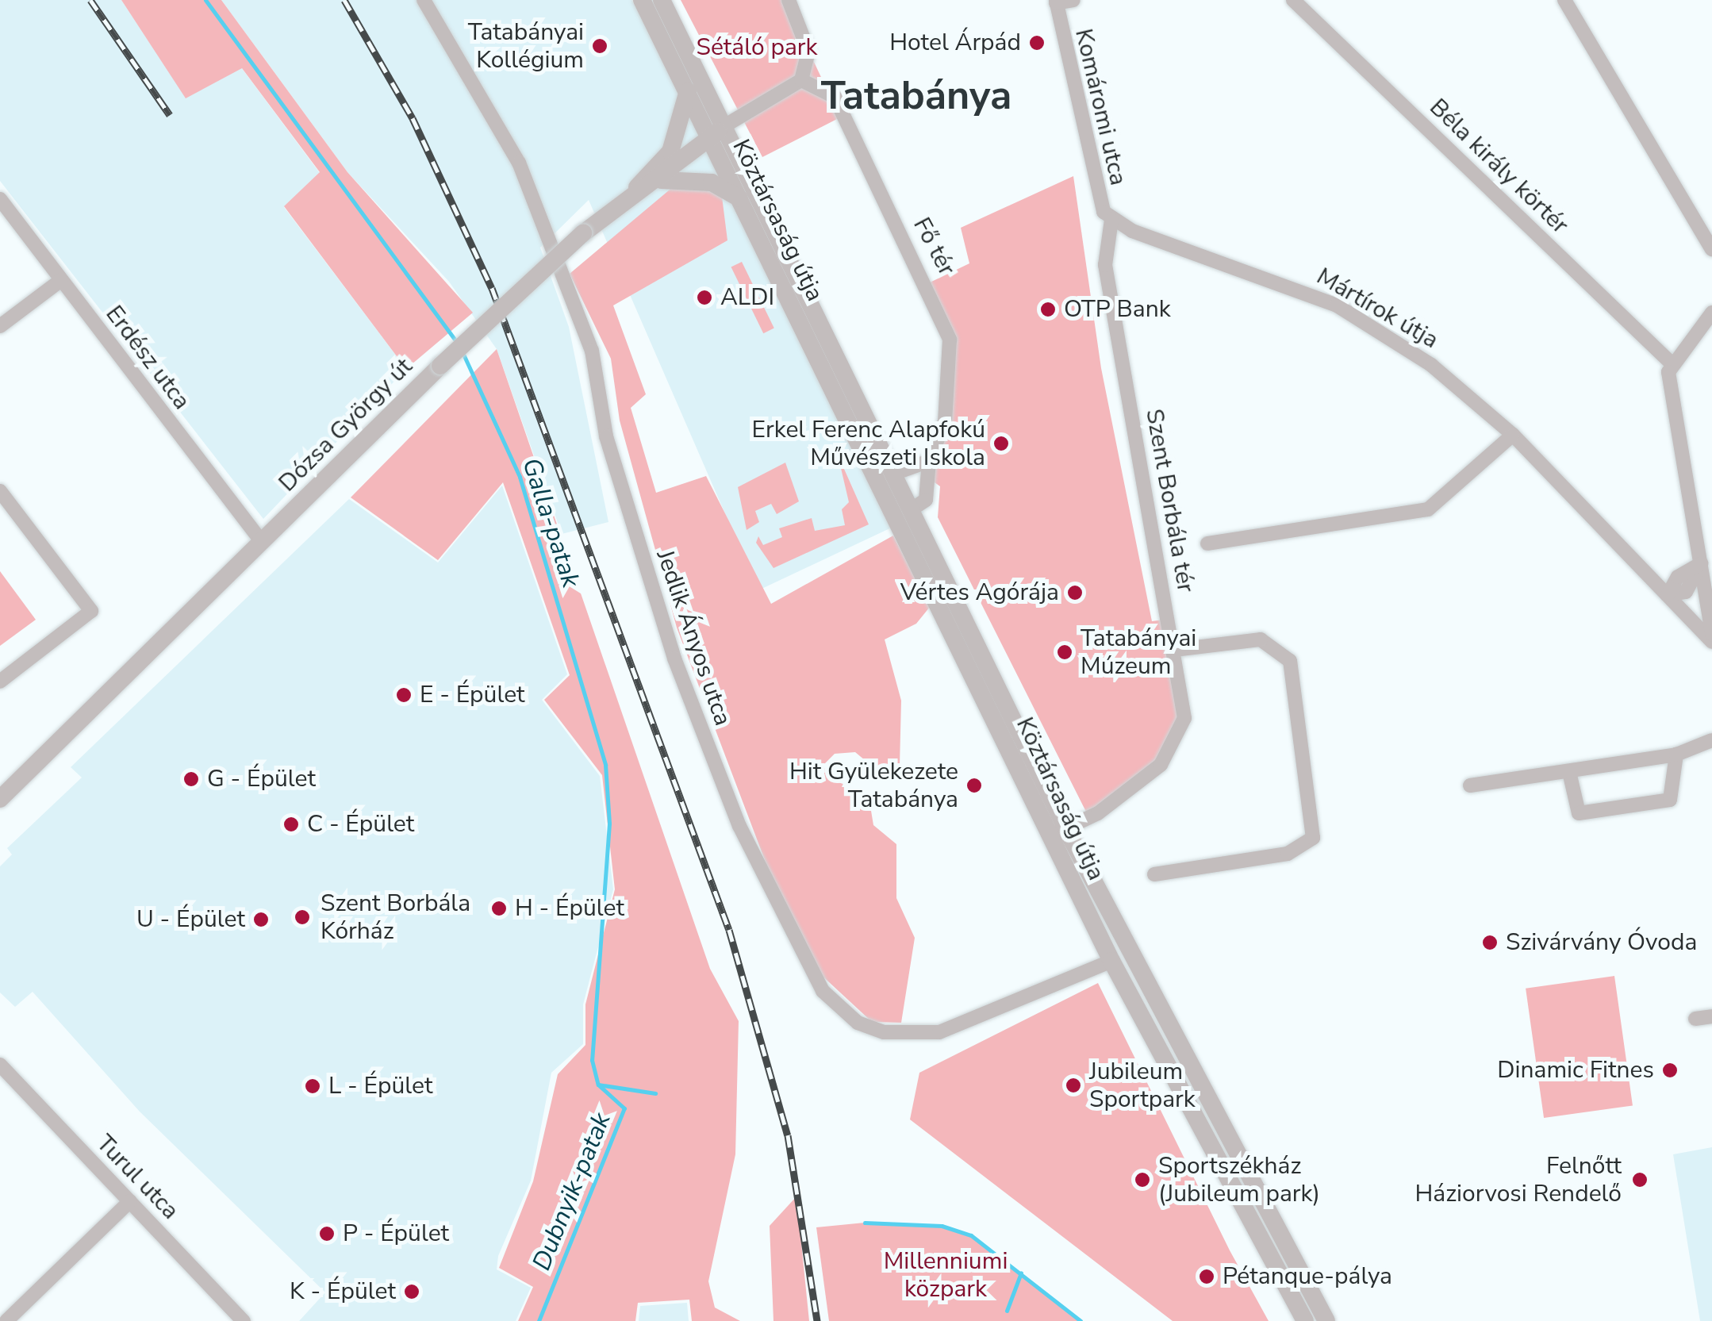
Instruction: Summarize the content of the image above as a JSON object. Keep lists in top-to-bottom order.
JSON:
{
  "streets": {
    "street": [
      "Komáromi utca",
      "Béla király körtér",
      "Köztársaság útja",
      "Fő tér",
      "Mártírok útja",
      "Erdész utca",
      "Dózsa György út",
      "Szent Borbála tér",
      "Jedlik Ányos utca",
      "Turul utca"
    ]
  },
  "crossings": [
    ["Komáromi utca", "Mártírok útja"],
    ["Komáromi utca", "Szent Borbála tér"],
    ["Köztársaság útja", "Fő tér"],
    ["Köztársaság útja", "Dózsa György út"],
    ["Köztársaság útja", "Szent Borbála tér"],
    ["Köztársaság útja", "Jedlik Ányos utca"],
    ["Mártírok útja", "Szent Borbála tér"],
    ["Erdész utca", "Dózsa György út"]
  ],
  "districts": ["Tatabánya"],
  "water": ["Galla-patak", "Dubnyik-patak"],
  "parks": ["Sétáló park", "Millenniumi közpark"],
  "places": [
    "Hotel Árpád",
    "Tatabányai Kollégium",
    "ALDI",
    "OTP Bank",
    "Erkel Ferenc Alapfokú Művészeti Iskola",
    "Vértes Agórája",
    "Tatabányai Múzeum",
    "E - Épület",
    "G - Épület",
    "Hit Gyülekezete Tatabánya",
    "C - Épület",
    "H - Épület",
    "Szent Borbála Kórház",
    "U - Épület",
    "Szivárvány Óvoda",
    "Dinamic Fitnes",
    "Jubileum Sportpark",
    "L - Épület",
    "Sportszékház (Jubileum park)",
    "Felnőtt Háziorvosi Rendelő",
    "P - Épület",
    "Pétanque-pálya",
    "K - Épület"
  ]
}
